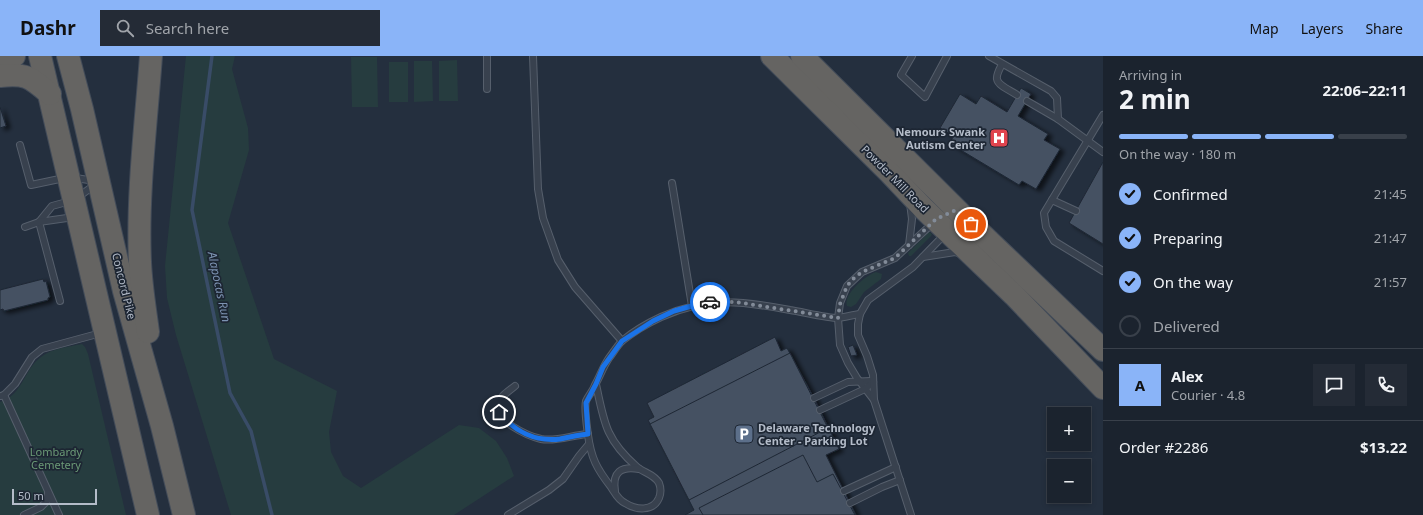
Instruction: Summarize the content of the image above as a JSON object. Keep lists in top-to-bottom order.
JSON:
{
  "streets": {
    "highway": ["Powder Mill Road", "Concord Pike"]
  },
  "water": ["Alapocas Run"],
  "parks": ["Lombardy Cemetery"],
  "places": {
    "hospital": ["Nemours Swank Autism Center"],
    "parking": ["Delaware Technology Center - Parking Lot"]
  },
  "scale_bar": "50 m",
  "page": {
    "header": "Dashr",
    "search": "Search here",
    "nav": ["Map", "Layers", "Share"],
    "heading": ["2 min", "Arriving in", "22:06–22:11"],
    "panel": [
      "Alex",
      "Courier · 4.8",
      "Order #2286",
      "$13.22"
    ],
    "bar": "On the way · 180 m",
    "list": [
      ["Confirmed", "21:45"],
      ["Preparing", "21:47"],
      ["On the way", "21:57"],
      "Delivered"
    ],
    "round": "A",
    "map_buttons": ["+", "−"],
    "scale": "50 m"
  }
}
